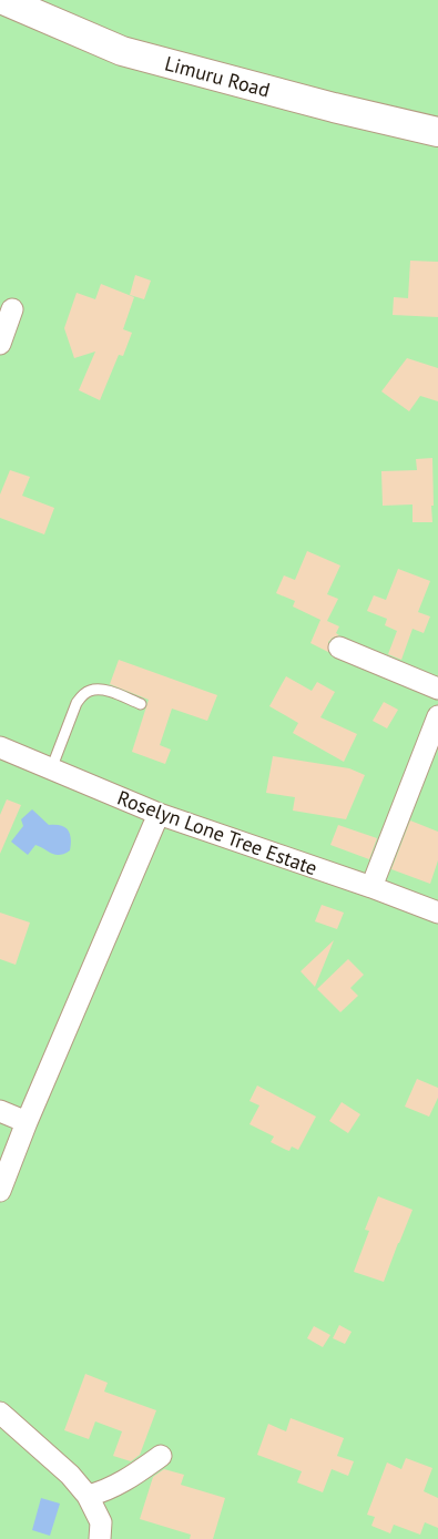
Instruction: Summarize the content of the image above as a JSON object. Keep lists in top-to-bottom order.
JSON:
{
  "streets": {
    "main road": ["Limuru Road"],
    "street": ["Roselyn Lone Tree Estate"]
  }
}
